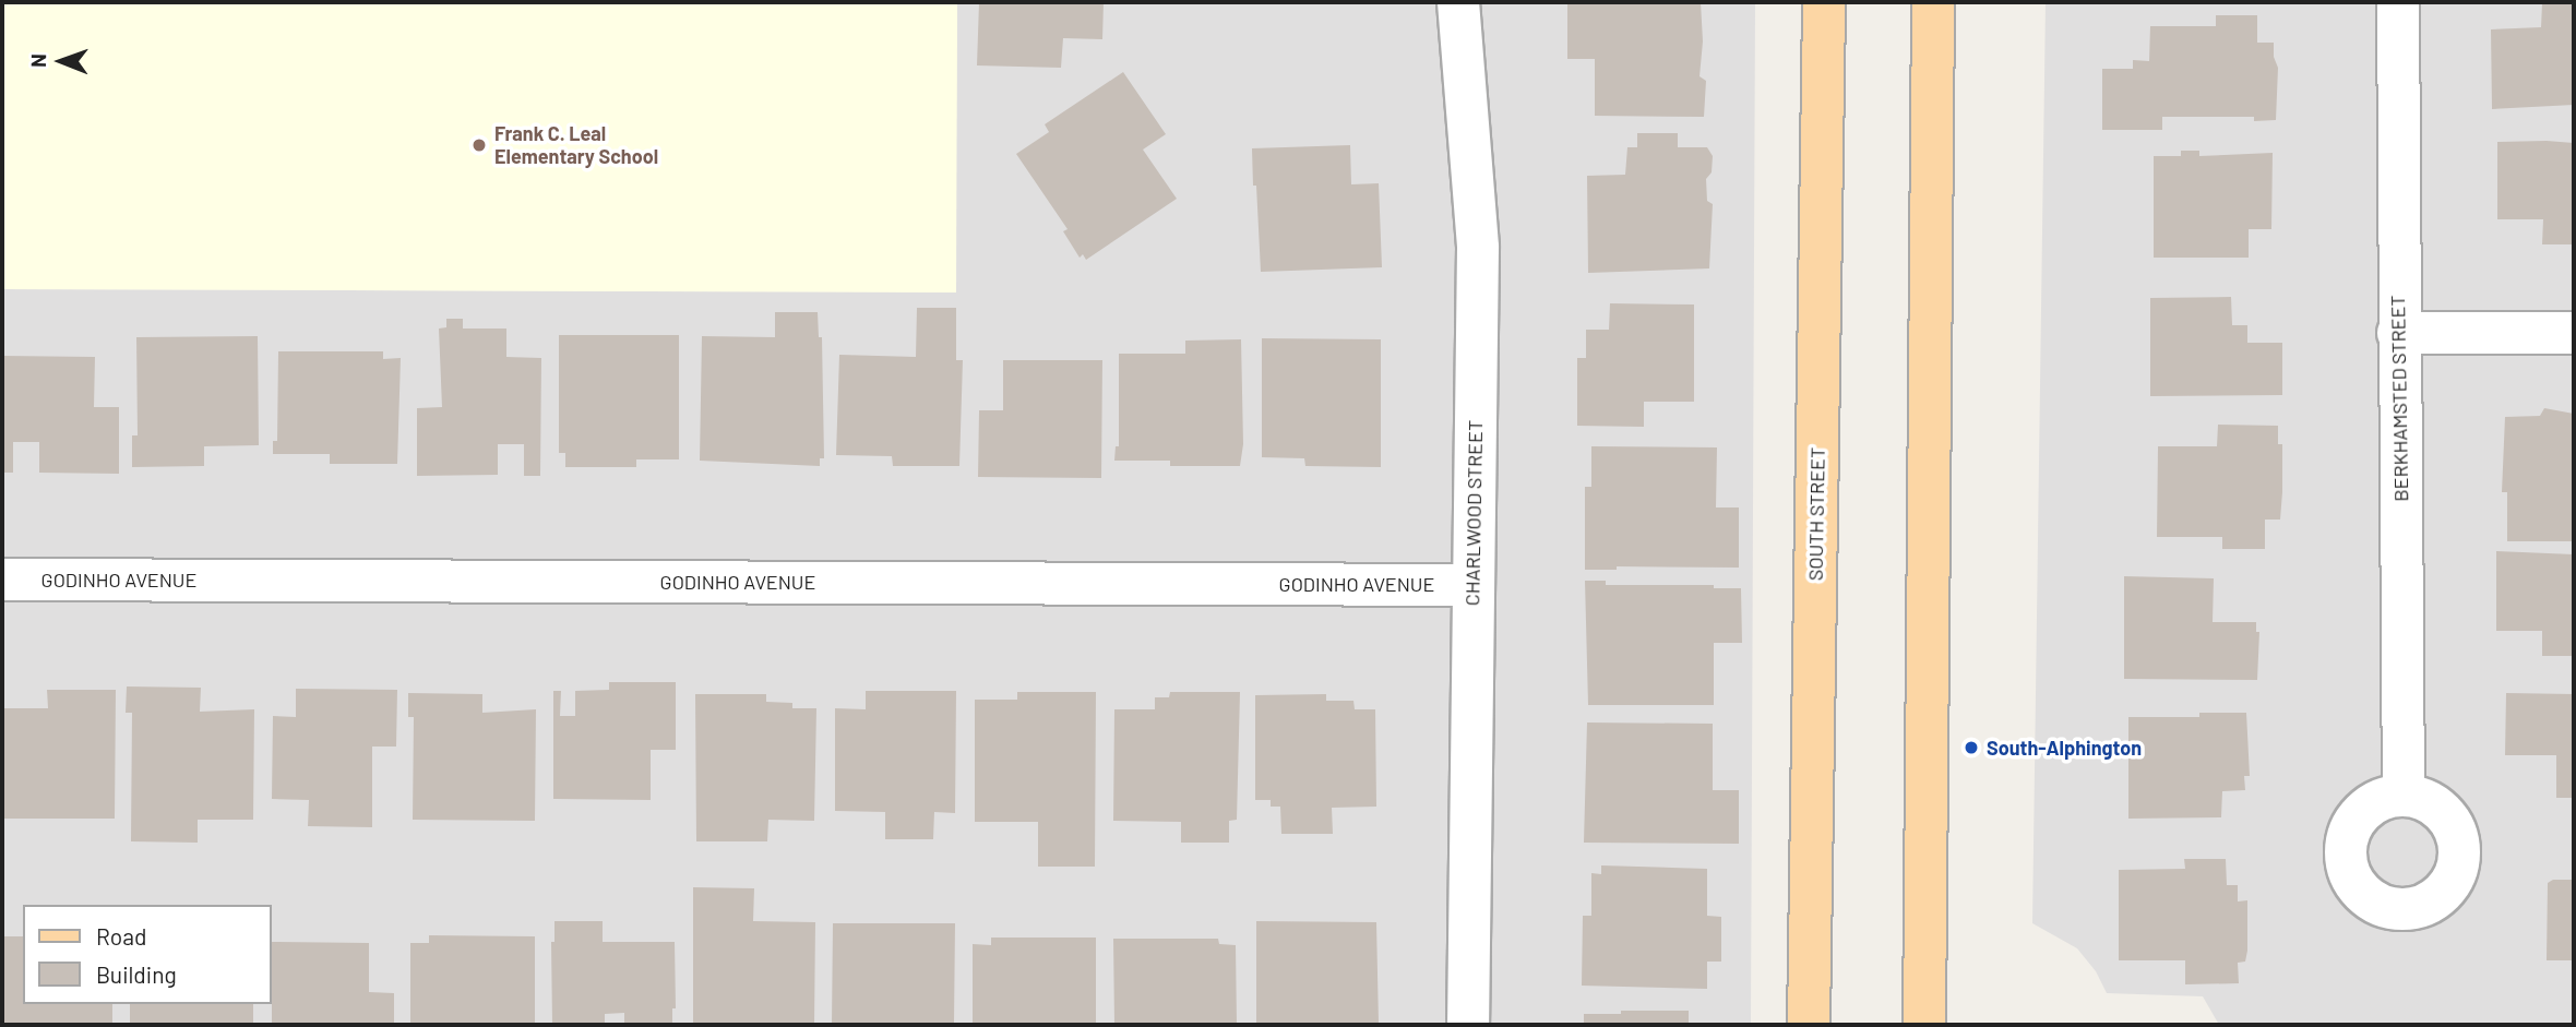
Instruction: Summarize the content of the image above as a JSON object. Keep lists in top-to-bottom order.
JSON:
{
  "streets": {
    "main road": ["SOUTH STREET"],
    "street": ["BERKHAMSTED STREET", "CHARLWOOD STREET", "GODINHO AVENUE"]
  },
  "crossings": [
    ["CHARLWOOD STREET", "GODINHO AVENUE"]
  ],
  "places": ["Frank C. Leal Elementary School", "South-Alphington"],
  "legend": ["Road", "Building"],
  "north": "left"
}
